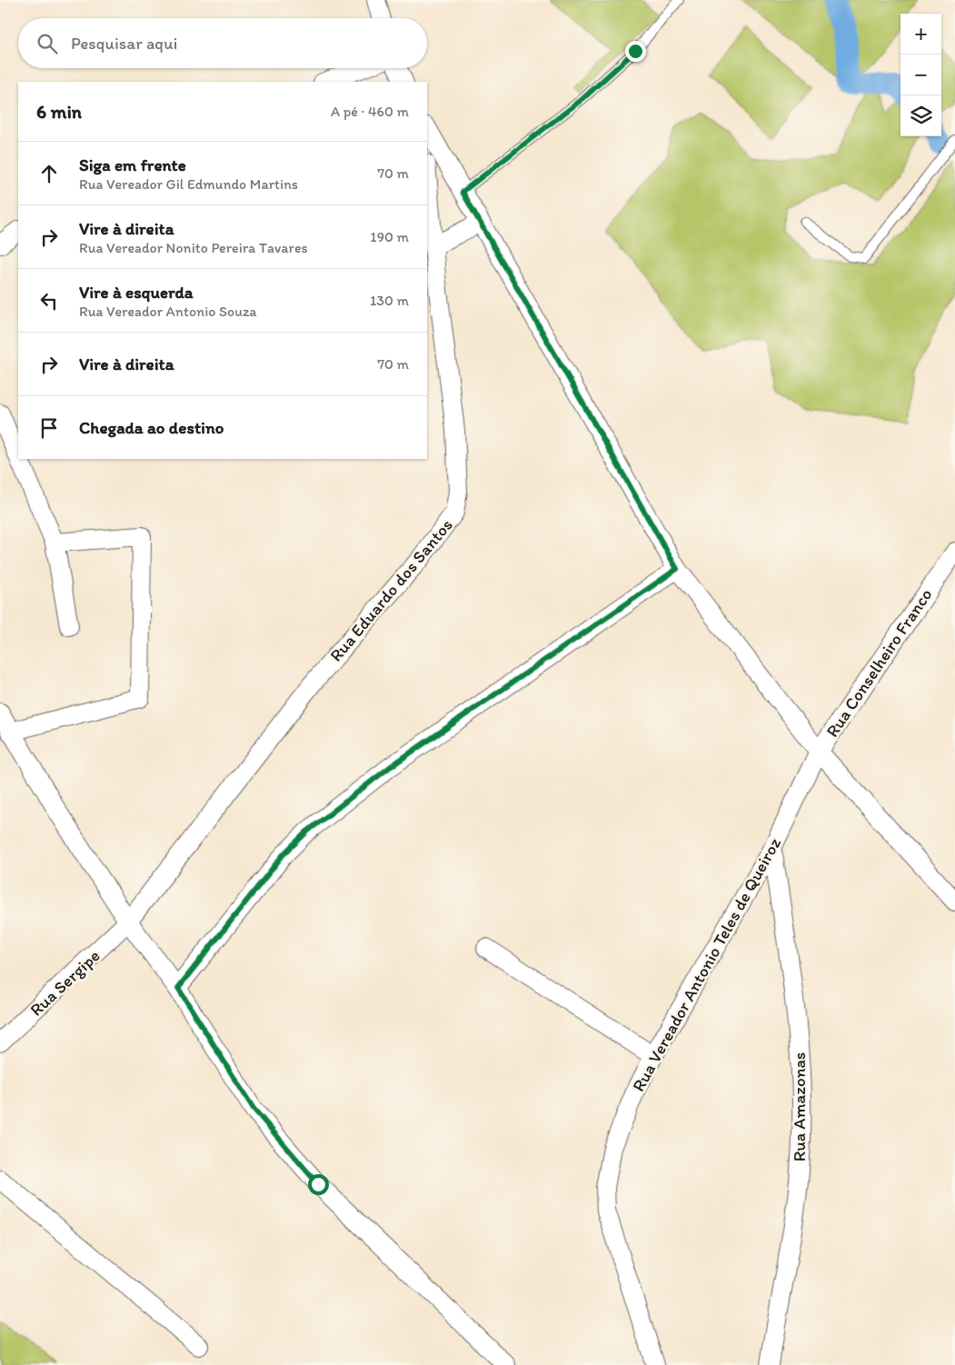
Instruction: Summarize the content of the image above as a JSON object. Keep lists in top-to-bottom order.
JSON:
{
  "streets": {
    "street": [
      "Rua Eduardo dos Santos",
      "Rua Conselheiro Franco",
      "Rua Vereador Antonio Teles de Queiroz",
      "Rua Sergipe",
      "Rua Amazonas"
    ]
  },
  "crossings": [
    ["Rua Eduardo dos Santos", "Rua Sergipe"],
    ["Rua Conselheiro Franco", "Rua Vereador Antonio Teles de Queiroz"],
    ["Rua Vereador Antonio Teles de Queiroz", "Rua Amazonas"]
  ],
  "page": {
    "map_buttons": ["+", "−"],
    "search": "Pesquisar aqui",
    "heading": ["6 min", "A pé · 460 m"],
    "list": [
      ["Siga em frente", "Rua Vereador Gil Edmundo Martins", "70 m"],
      ["Vire à direita", "Rua Vereador Nonito Pereira Tavares", "190 m"],
      ["Vire à esquerda", "Rua Vereador Antonio Souza", "130 m"],
      ["Vire à direita", "70 m"],
      "Chegada ao destino"
    ]
  }
}
